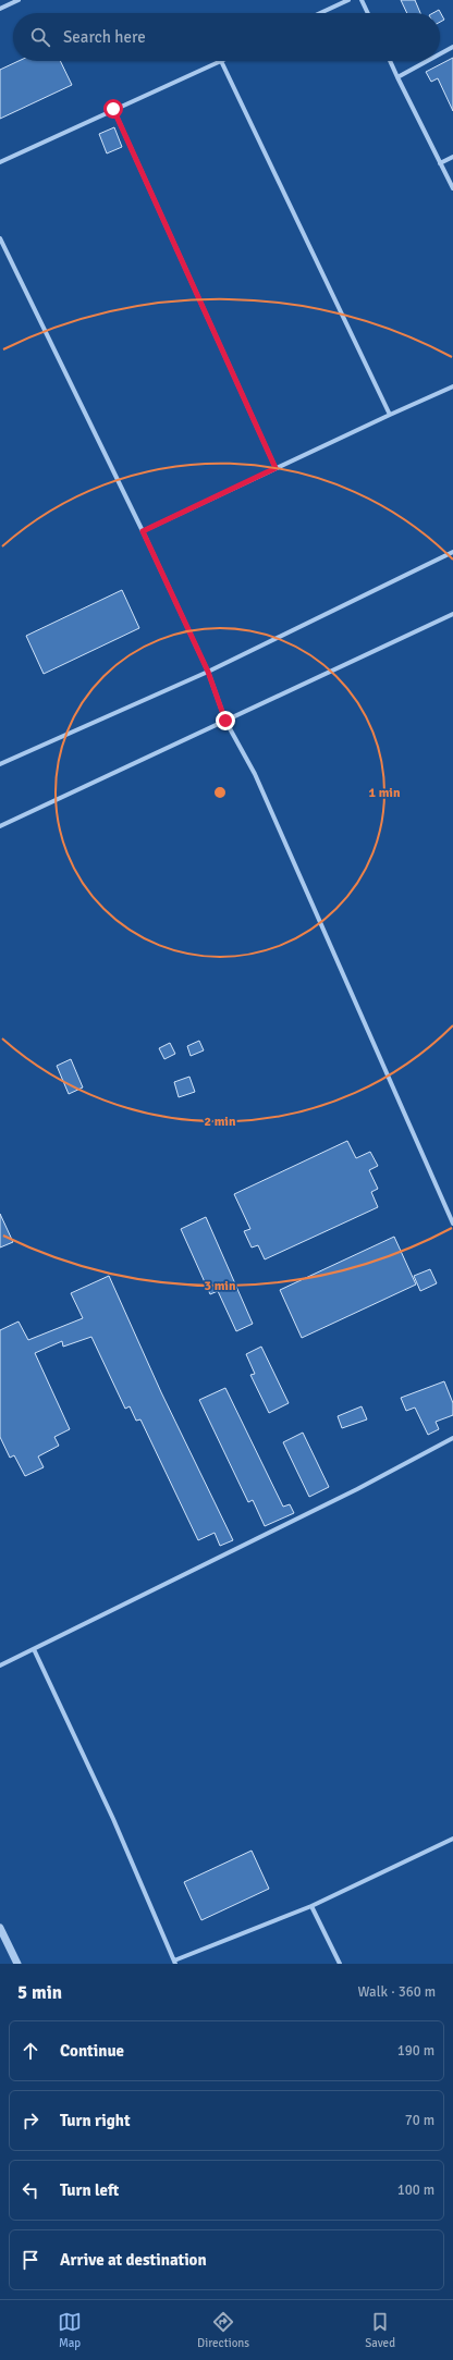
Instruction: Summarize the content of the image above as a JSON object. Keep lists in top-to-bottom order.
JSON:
{
  "page": {
    "search": "Search here",
    "heading": ["5 min", "Walk · 360 m"],
    "list": [
      ["Continue", "190 m"],
      ["Turn right", "70 m"],
      ["Turn left", "100 m"],
      "Arrive at destination"
    ],
    "nav": ["Map", "Directions", "Saved"]
  },
  "rings": ["1 min", "2 min", "3 min"]
}
